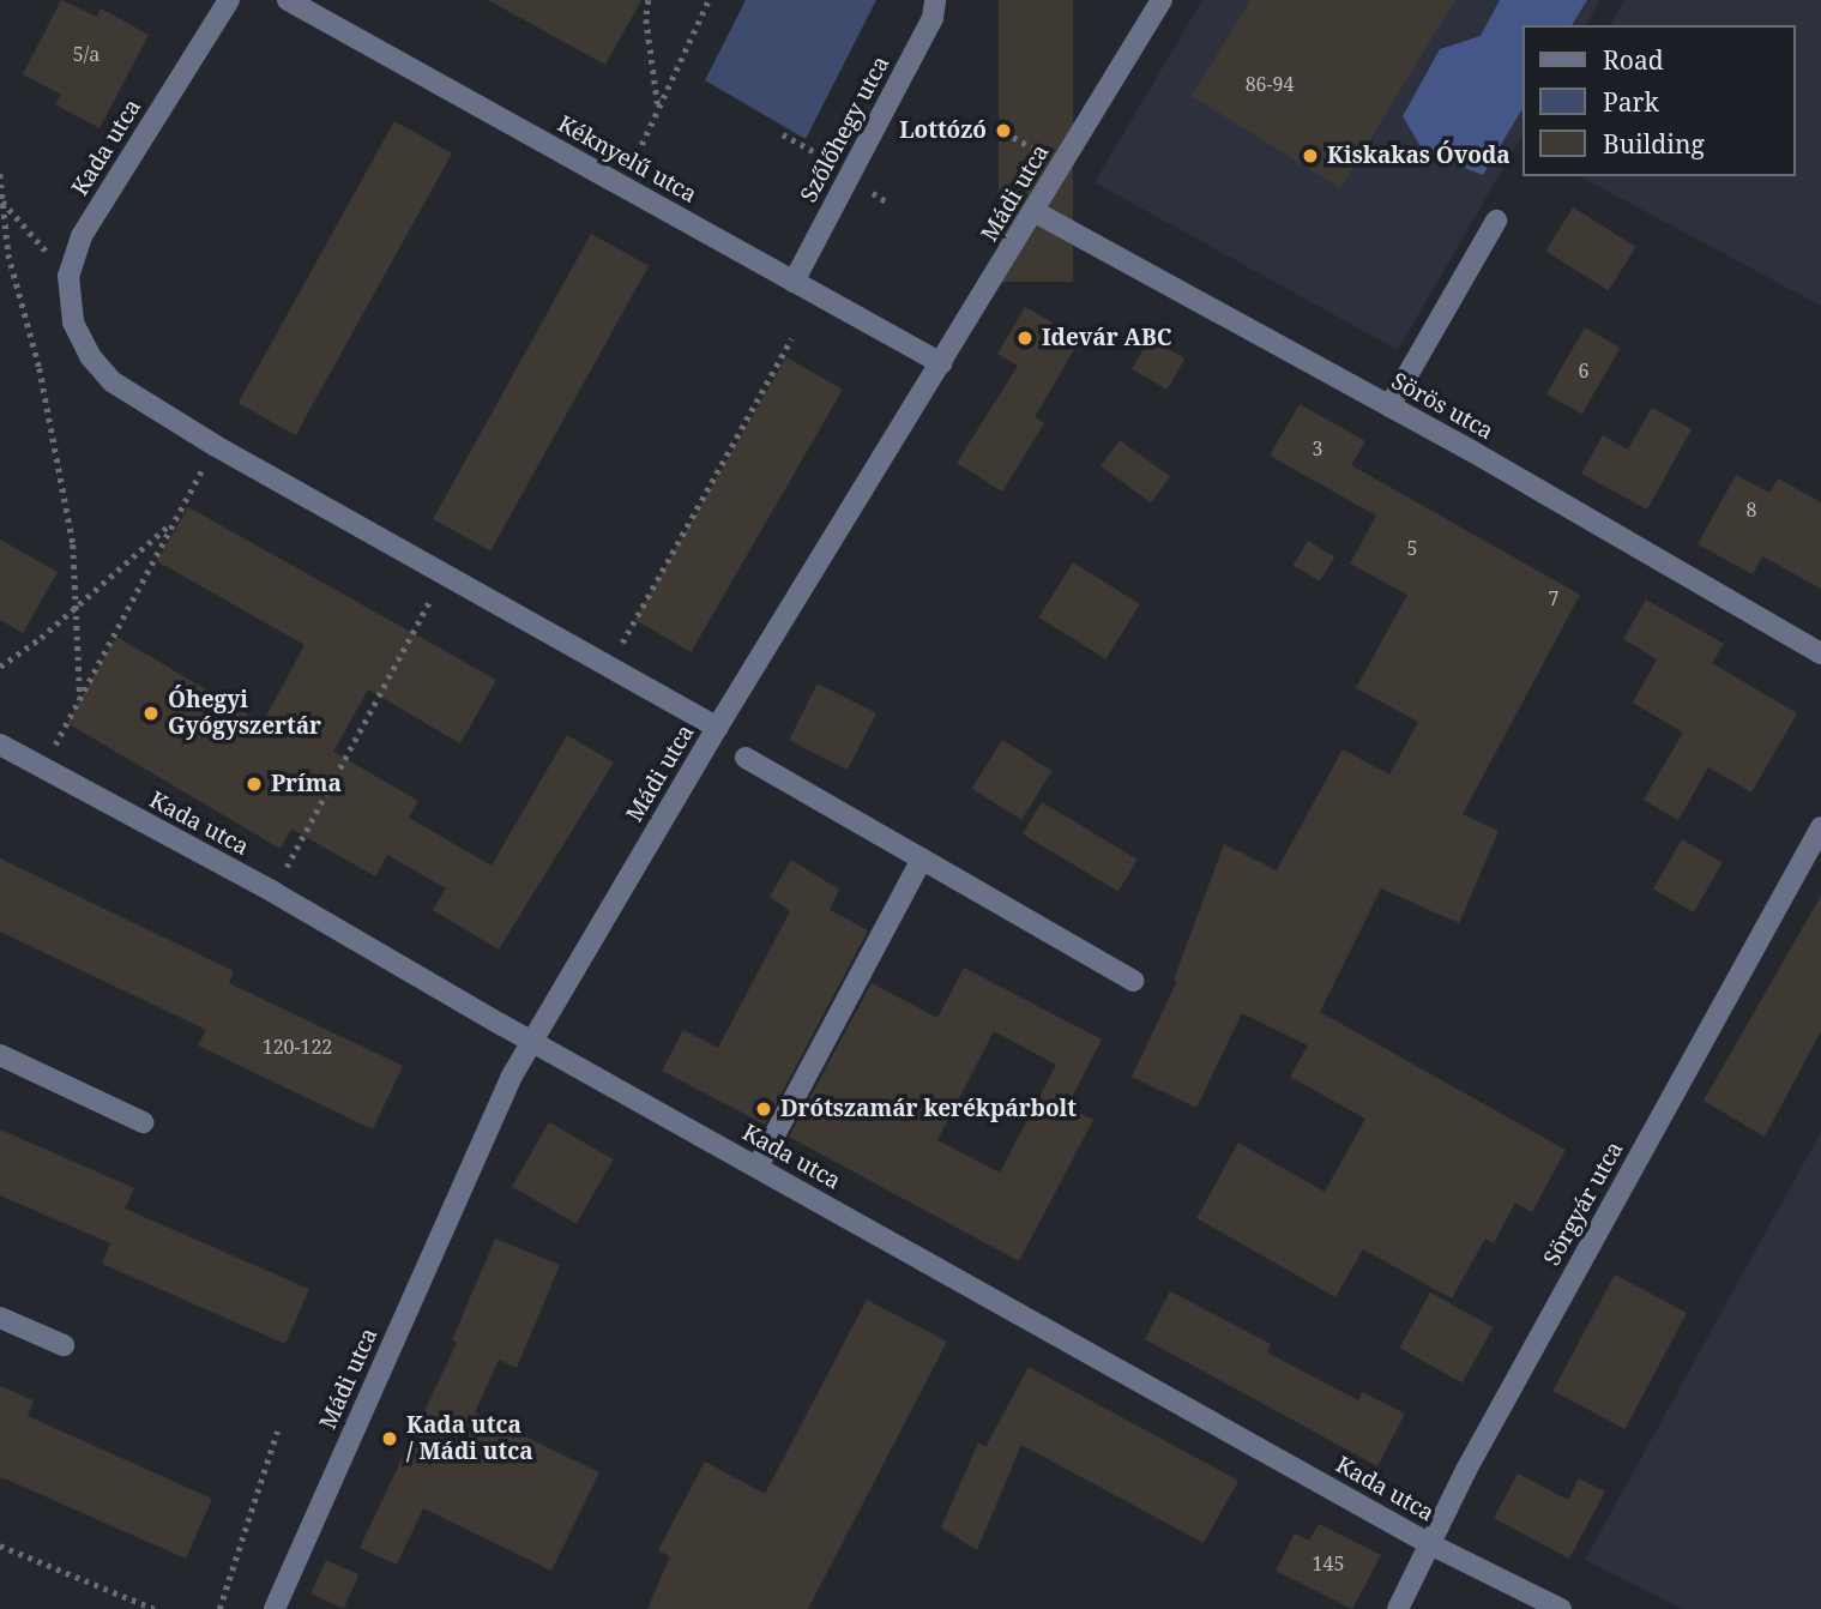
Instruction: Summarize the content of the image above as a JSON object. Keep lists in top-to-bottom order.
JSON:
{
  "streets": {
    "street": [
      "Szőlőhegy utca",
      "Kada utca",
      "Kéknyelű utca",
      "Mádi utca",
      "Sörös utca",
      "Sörgyár utca"
    ]
  },
  "crossings": [
    ["Szőlőhegy utca", "Kéknyelű utca"],
    ["Kada utca", "Mádi utca"],
    ["Kada utca", "Sörgyár utca"],
    ["Kéknyelű utca", "Mádi utca"],
    ["Mádi utca", "Sörös utca"]
  ],
  "places": [
    "Lottózó",
    "Kiskakas Óvoda",
    "Idevár ABC",
    "Óhegyi Gyógyszertár",
    "Príma",
    "Drótszamár kerékpárbolt",
    "Kada utca / Mádi utca"
  ],
  "house_numbers": [
    "5/a",
    "86-94",
    "6",
    "3",
    "8",
    "5",
    "7",
    "120-122",
    "145"
  ],
  "legend": ["Road", "Park", "Building"]
}
